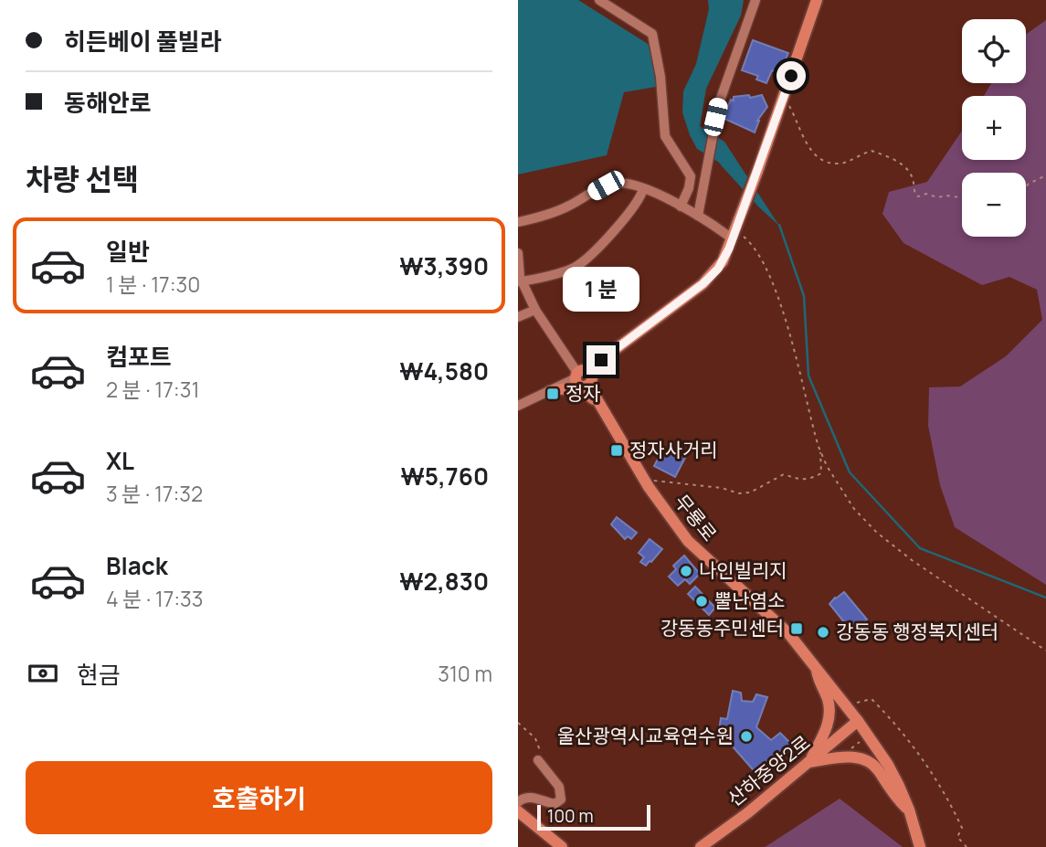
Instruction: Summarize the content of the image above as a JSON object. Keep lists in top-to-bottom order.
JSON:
{
  "streets": {
    "main road": ["무룡로", "산하중앙2로"]
  },
  "crossings": [
    ["무룡로", "산하중앙2로"]
  ],
  "places": {
    "transit": ["정자", "정자사거리", "강동동주민센터"],
    "other": [
      "나인빌리지",
      "뿔난염소",
      "강동동 행정복지센터",
      "울산광역시교육연수원"
    ]
  },
  "scale_bar": "100 m",
  "page": {
    "banner": ["히든베이 풀빌라", "동해안로"],
    "map_buttons": ["+", "−"],
    "heading": "차량 선택",
    "list": [
      {
        "name": "일반",
        "note": "1 분 · 17:30",
        "value": "₩3,390"
      },
      {
        "name": "컴포트",
        "note": "2 분 · 17:31",
        "value": "₩4,580"
      },
      {
        "name": "XL",
        "note": "3 분 · 17:32",
        "value": "₩5,760"
      },
      {
        "name": "Black",
        "note": "4 분 · 17:33",
        "value": "₩2,830"
      }
    ],
    "bubble": "1 분",
    "pay": ["현금", "310 m"],
    "buttons": "호출하기",
    "scale": "100 m"
  }
}
